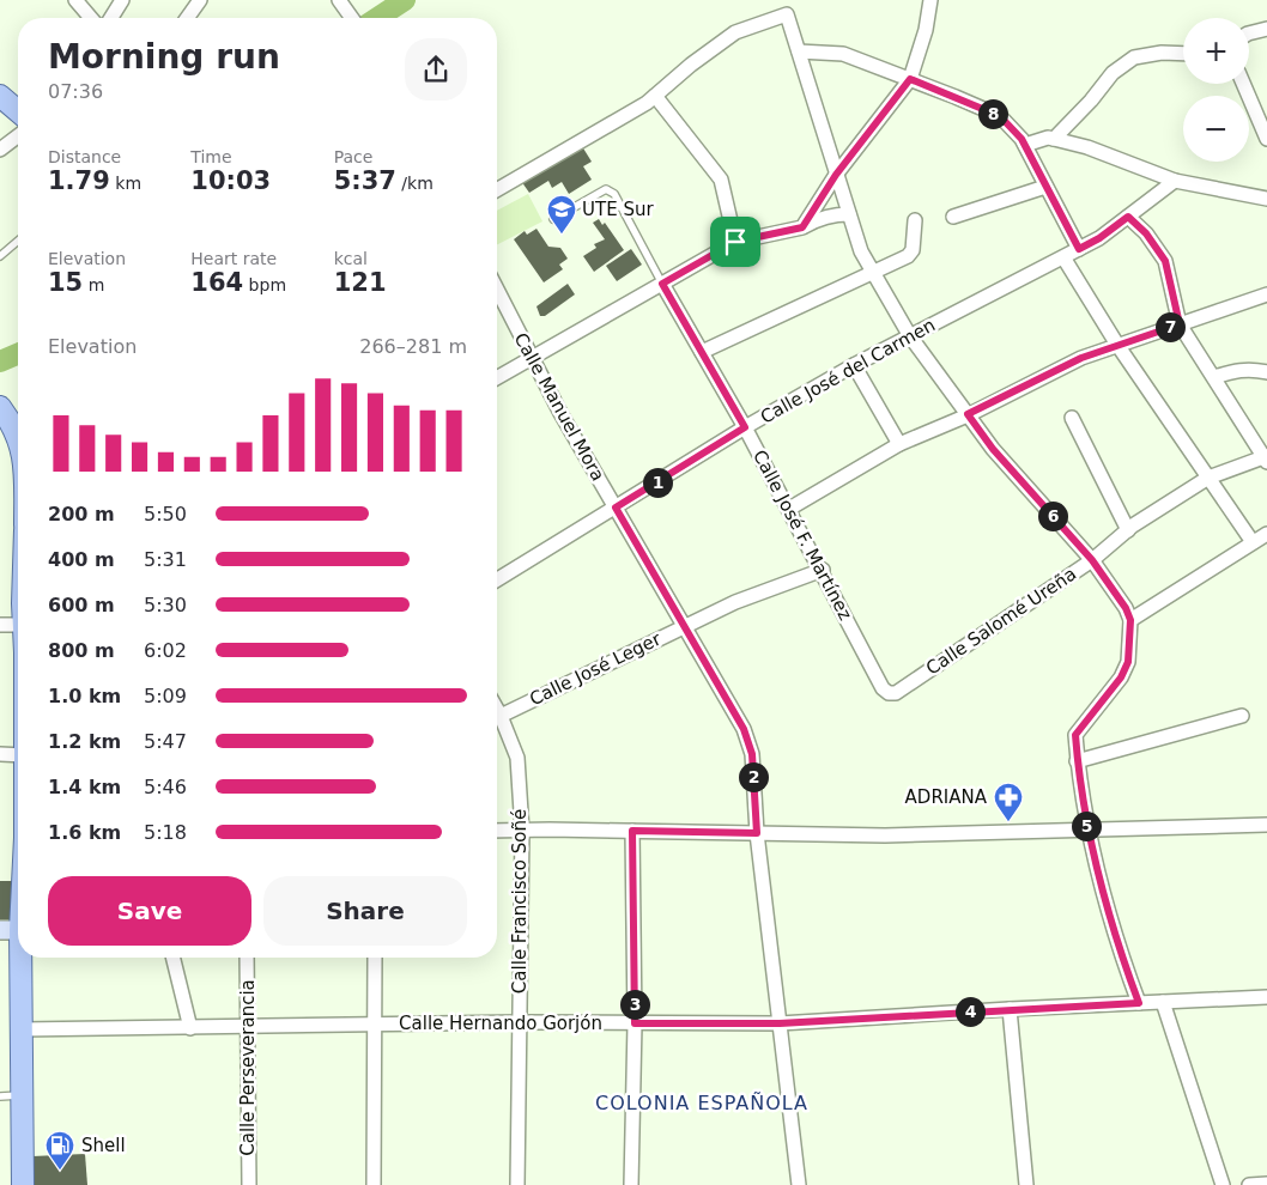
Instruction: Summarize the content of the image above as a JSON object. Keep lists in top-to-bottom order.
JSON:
{
  "streets": {
    "street": [
      "Calle José del Carmen",
      "Calle Manuel Mora",
      "Calle José F. Martínez",
      "Calle Salomé Ureña",
      "Calle José Leger",
      "Calle Francisco Soñé",
      "Calle Hernando Gorjón",
      "Calle Perseverancia"
    ]
  },
  "crossings": [
    ["Calle José del Carmen", "Calle Manuel Mora"],
    ["Calle José del Carmen", "Calle José F. Martínez"],
    ["Calle Manuel Mora", "Calle José Leger"],
    ["Calle Manuel Mora", "Calle Hernando Gorjón"],
    ["Calle José F. Martínez", "Calle Salomé Ureña"],
    ["Calle José F. Martínez", "Calle José Leger"],
    ["Calle José Leger", "Calle Francisco Soñé"],
    ["Calle Francisco Soñé", "Calle Hernando Gorjón"],
    ["Calle Hernando Gorjón", "Calle Perseverancia"]
  ],
  "districts": ["COLONIA ESPAÑOLA"],
  "places": {
    "school or university": ["UTE Sur"],
    "pharmacy": ["ADRIANA"],
    "fuel station": ["Shell"]
  },
  "page": {
    "map_buttons": ["+", "−"],
    "heading": ["Morning run", "07:36"],
    "pins": [
      "8",
      "7",
      "1",
      "6",
      "2",
      "5",
      "3",
      "4"
    ],
    "stats": [
      ["Distance", "1.79 km"],
      ["Time", "10:03"],
      ["Pace", "5:37 /km"],
      ["Elevation", "15 m"],
      ["Heart rate", "164 bpm"],
      ["kcal", "121"]
    ],
    "chart": ["Elevation", "266–281 m"],
    "list": [
      {
        "name": "200 m",
        "note": "5:50"
      },
      {
        "name": "400 m",
        "note": "5:31"
      },
      {
        "name": "600 m",
        "note": "5:30"
      },
      {
        "name": "800 m",
        "note": "6:02"
      },
      {
        "name": "1.0 km",
        "note": "5:09"
      },
      {
        "name": "1.2 km",
        "note": "5:47"
      },
      {
        "name": "1.4 km",
        "note": "5:46"
      },
      {
        "name": "1.6 km",
        "note": "5:18"
      }
    ],
    "buttons": ["Save", "Share"]
  }
}
